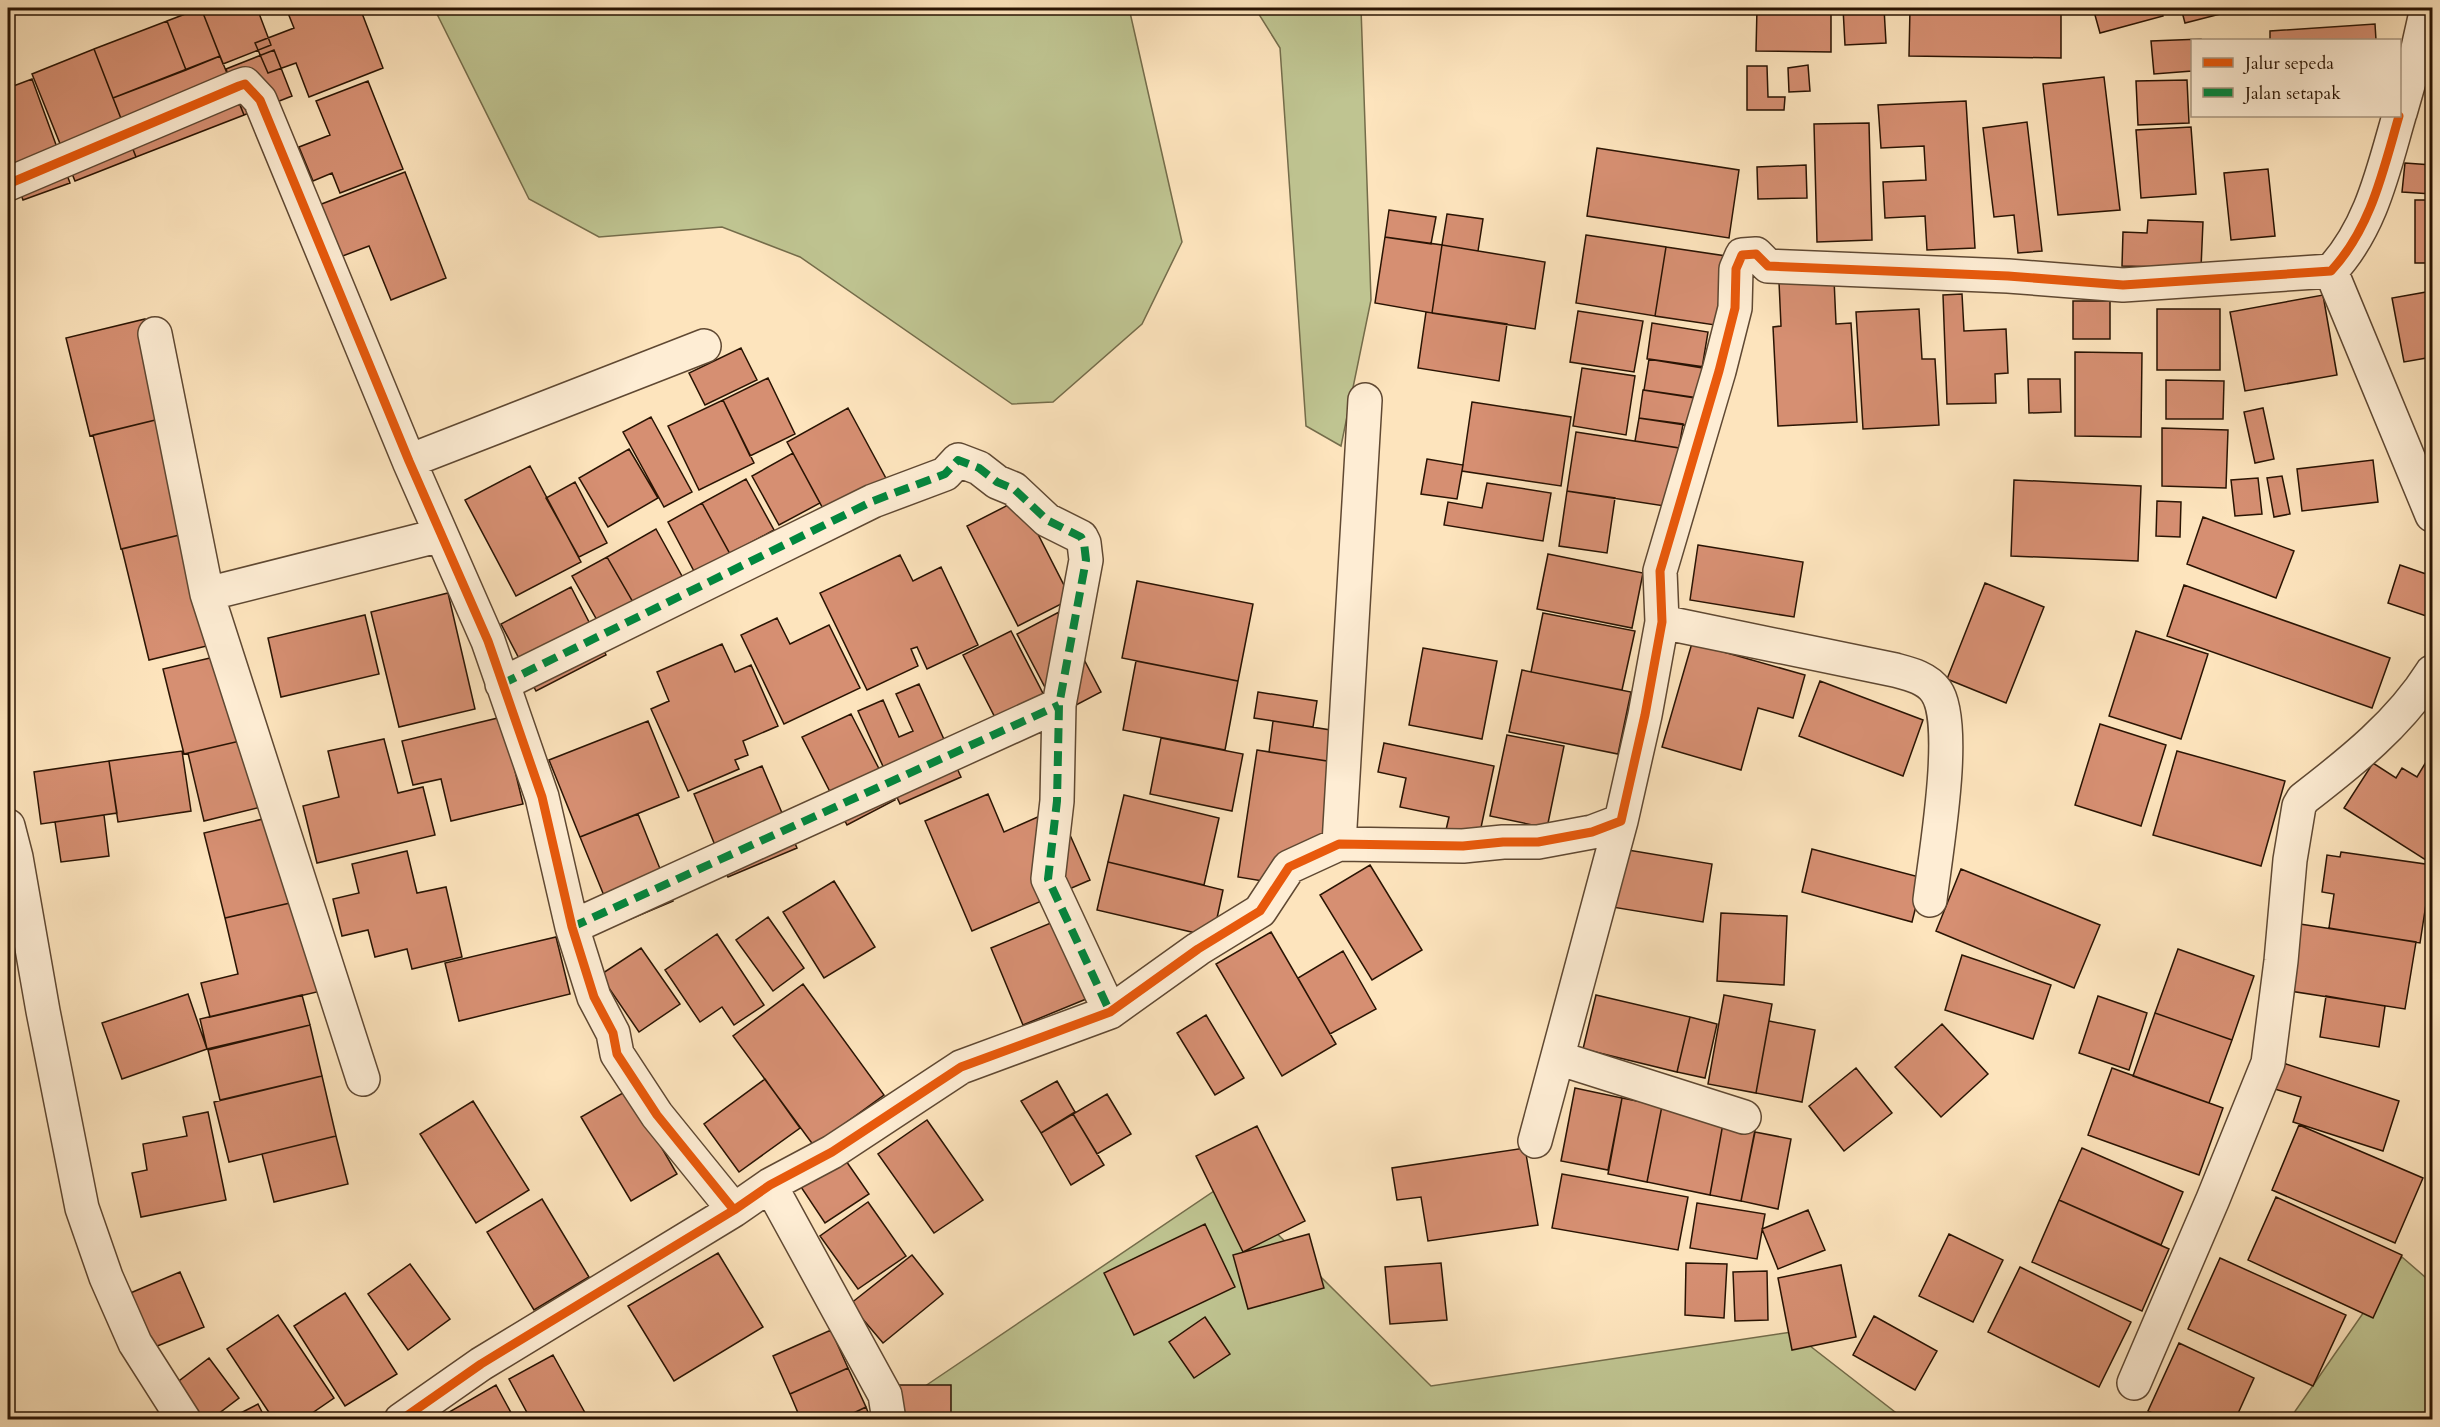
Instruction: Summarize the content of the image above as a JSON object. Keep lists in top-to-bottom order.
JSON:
{
  "legend": ["Jalur sepeda", "Jalan setapak"]
}
